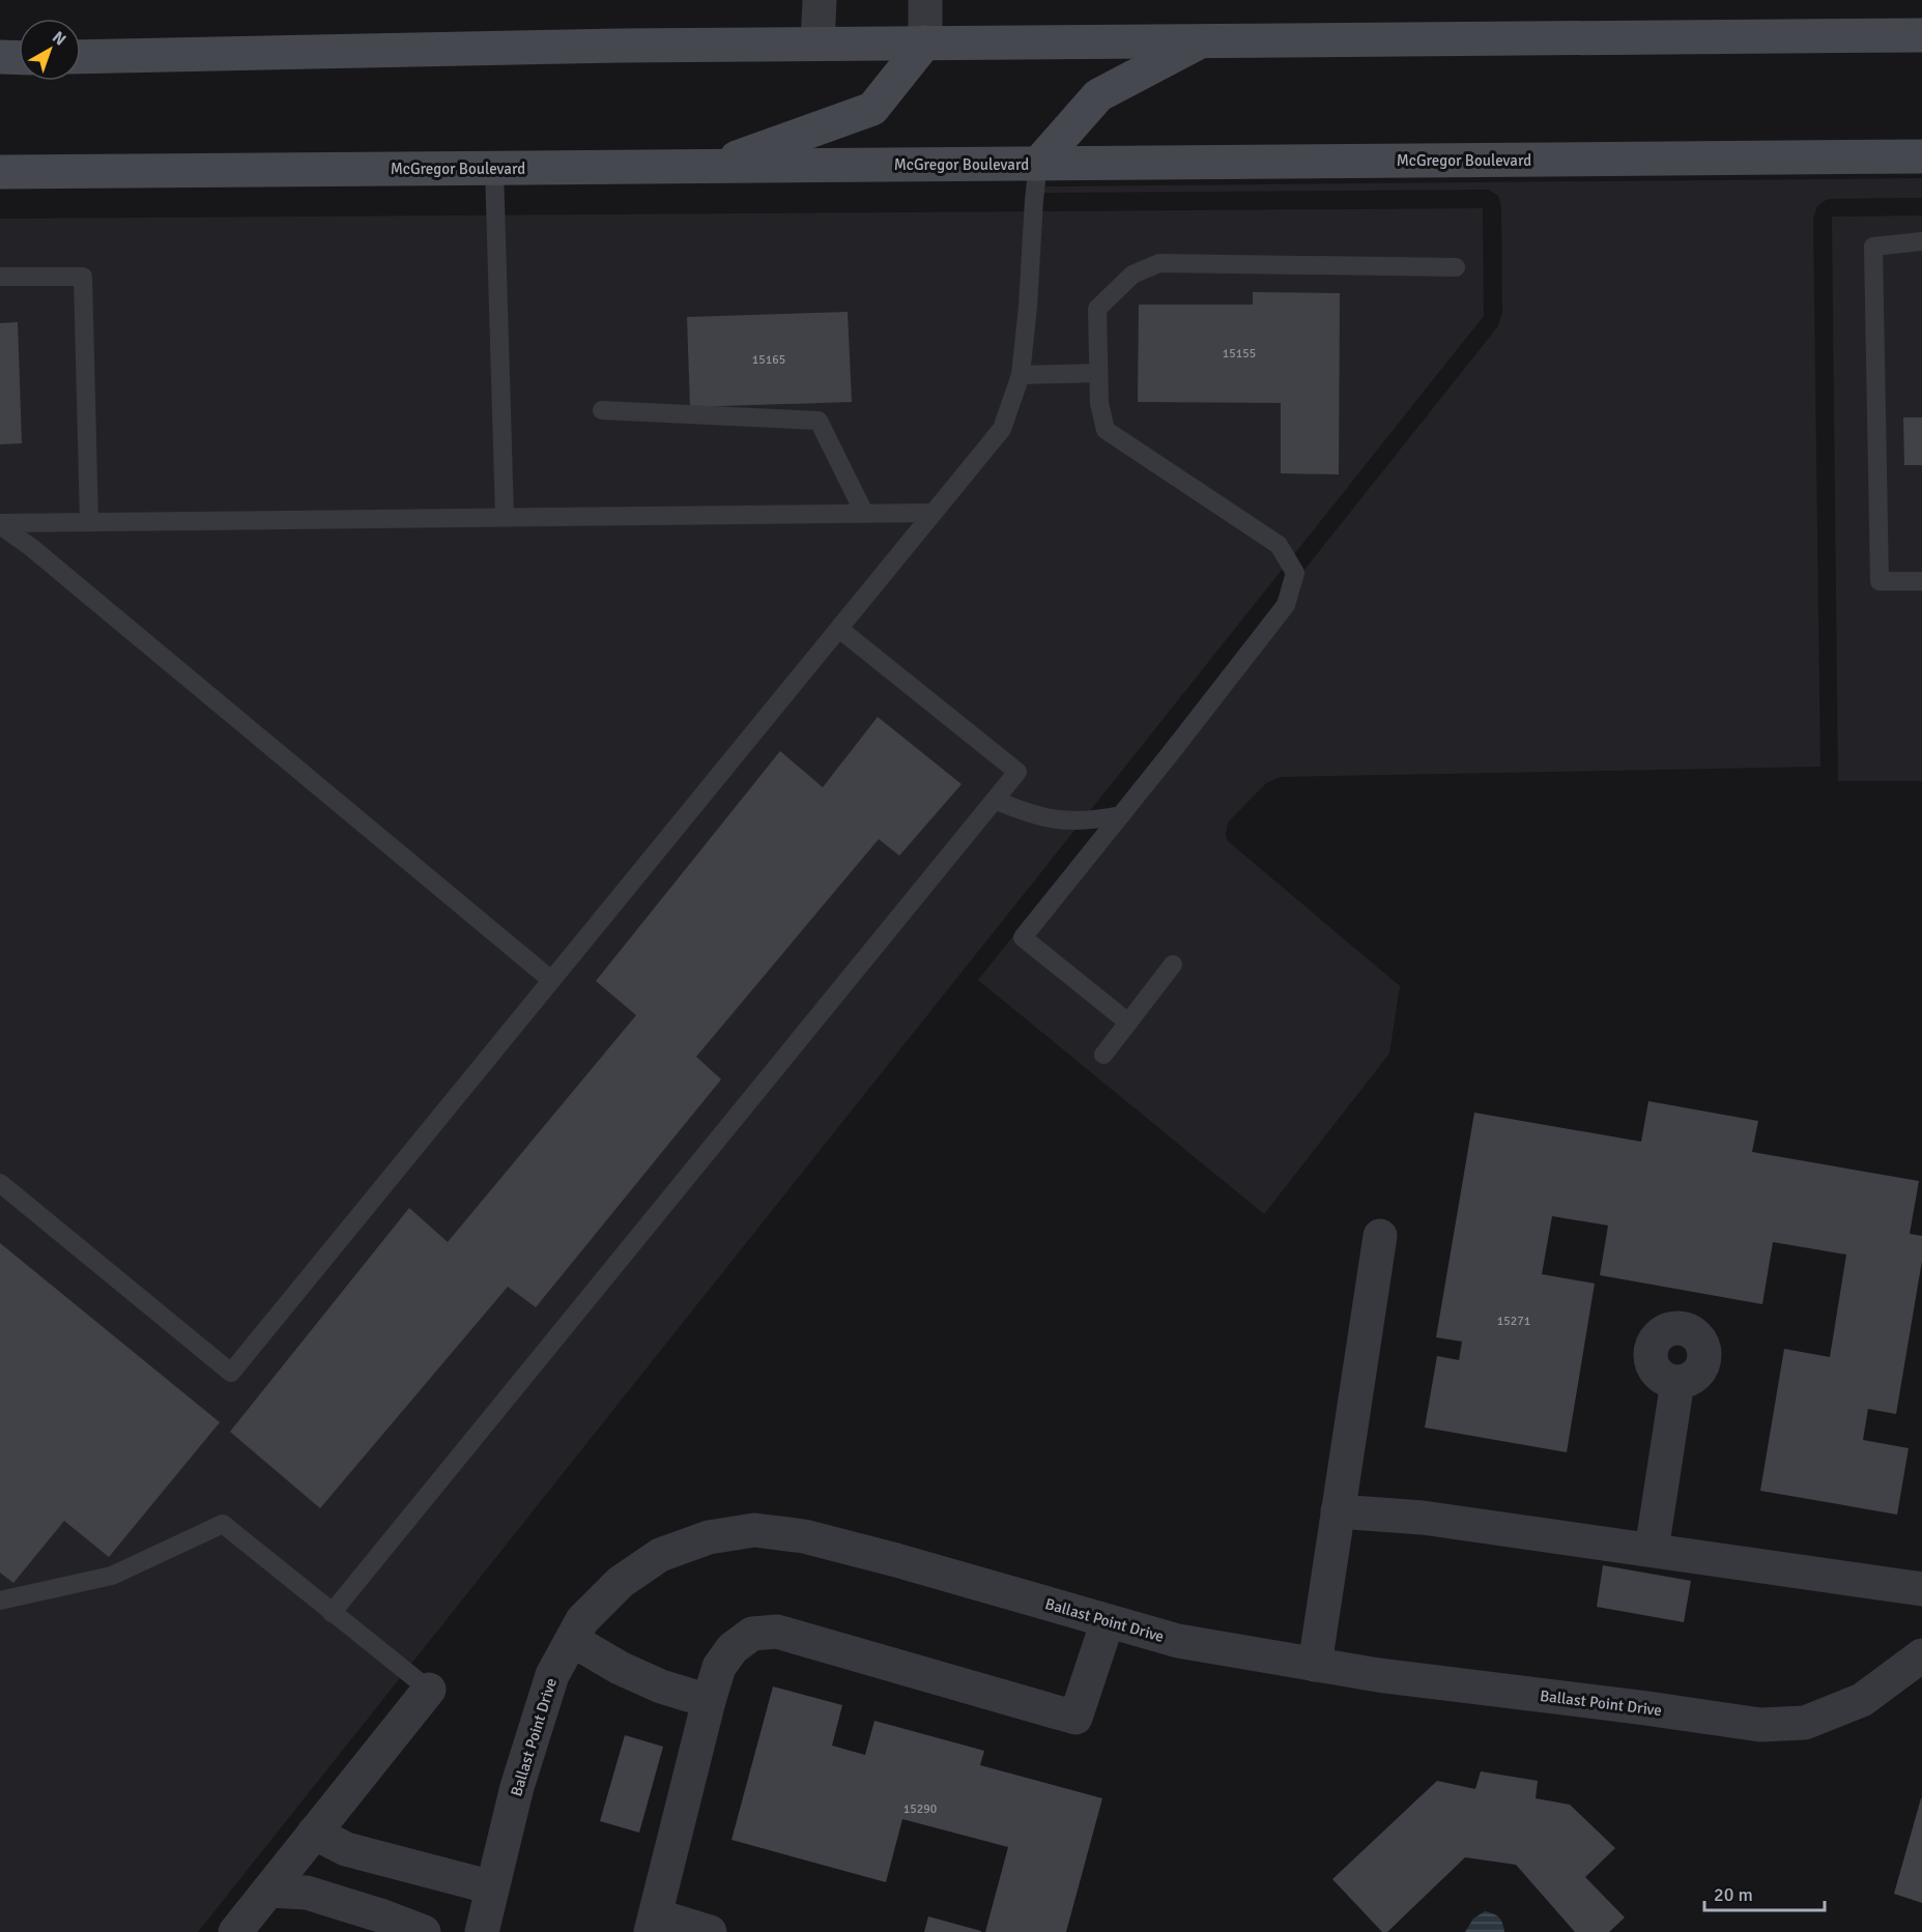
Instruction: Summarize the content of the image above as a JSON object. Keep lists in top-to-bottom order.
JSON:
{
  "streets": {
    "main road": ["McGregor Boulevard"],
    "street": ["Ballast Point Drive"]
  },
  "house_numbers": [
    "15155",
    "15165",
    "15271",
    "15290"
  ],
  "scale_bar": "20 m",
  "north": "top right"
}
